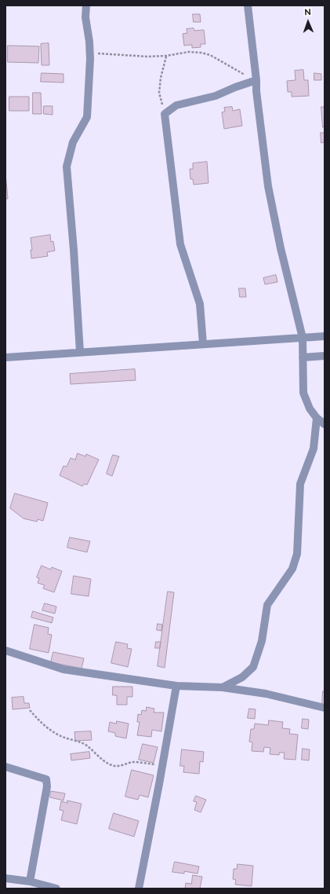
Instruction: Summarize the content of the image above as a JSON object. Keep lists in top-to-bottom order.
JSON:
{
  "north": "top"
}
